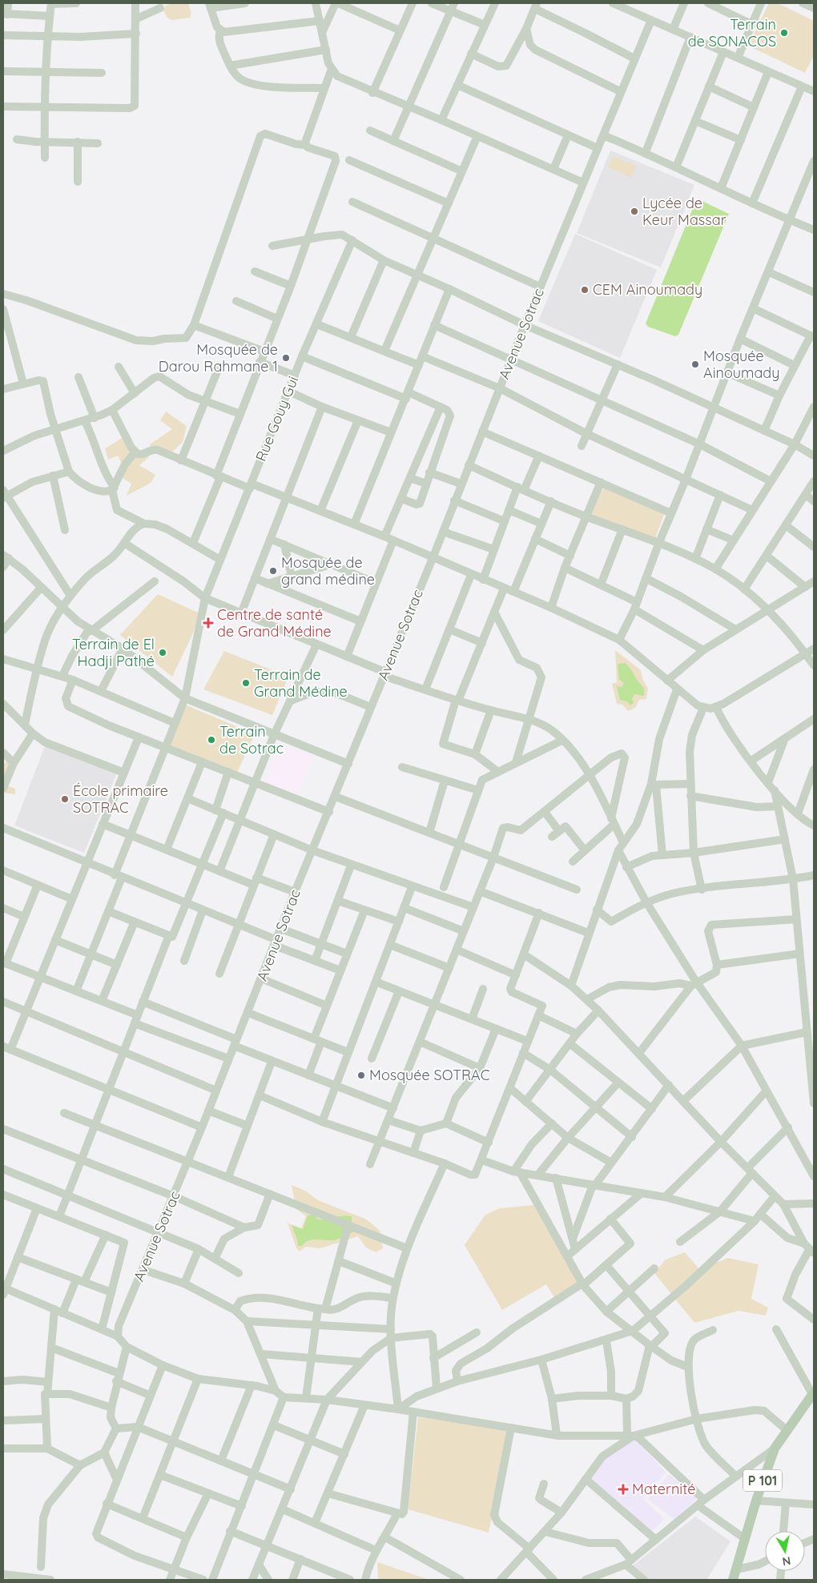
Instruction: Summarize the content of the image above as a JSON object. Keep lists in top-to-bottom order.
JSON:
{
  "streets": {
    "main road": ["P 101"],
    "street": ["Avenue Sotrac", "Rue Gouy Gui"]
  },
  "places": {
    "other": [
      "Terrain de SONACOS",
      "Lycée de Keur Massar",
      "CEM Ainoumady",
      "Mosquée de Darou Rahmane 1",
      "Mosquée Ainoumady",
      "Mosquée de grand médine",
      "Terrain de El Hadji Pathé",
      "Terrain de Grand Médine",
      "Terrain de Sotrac",
      "École primaire SOTRAC",
      "Mosquée SOTRAC"
    ],
    "health": ["Centre de santé de Grand Médine", "Maternité"]
  },
  "north": "bottom"
}
